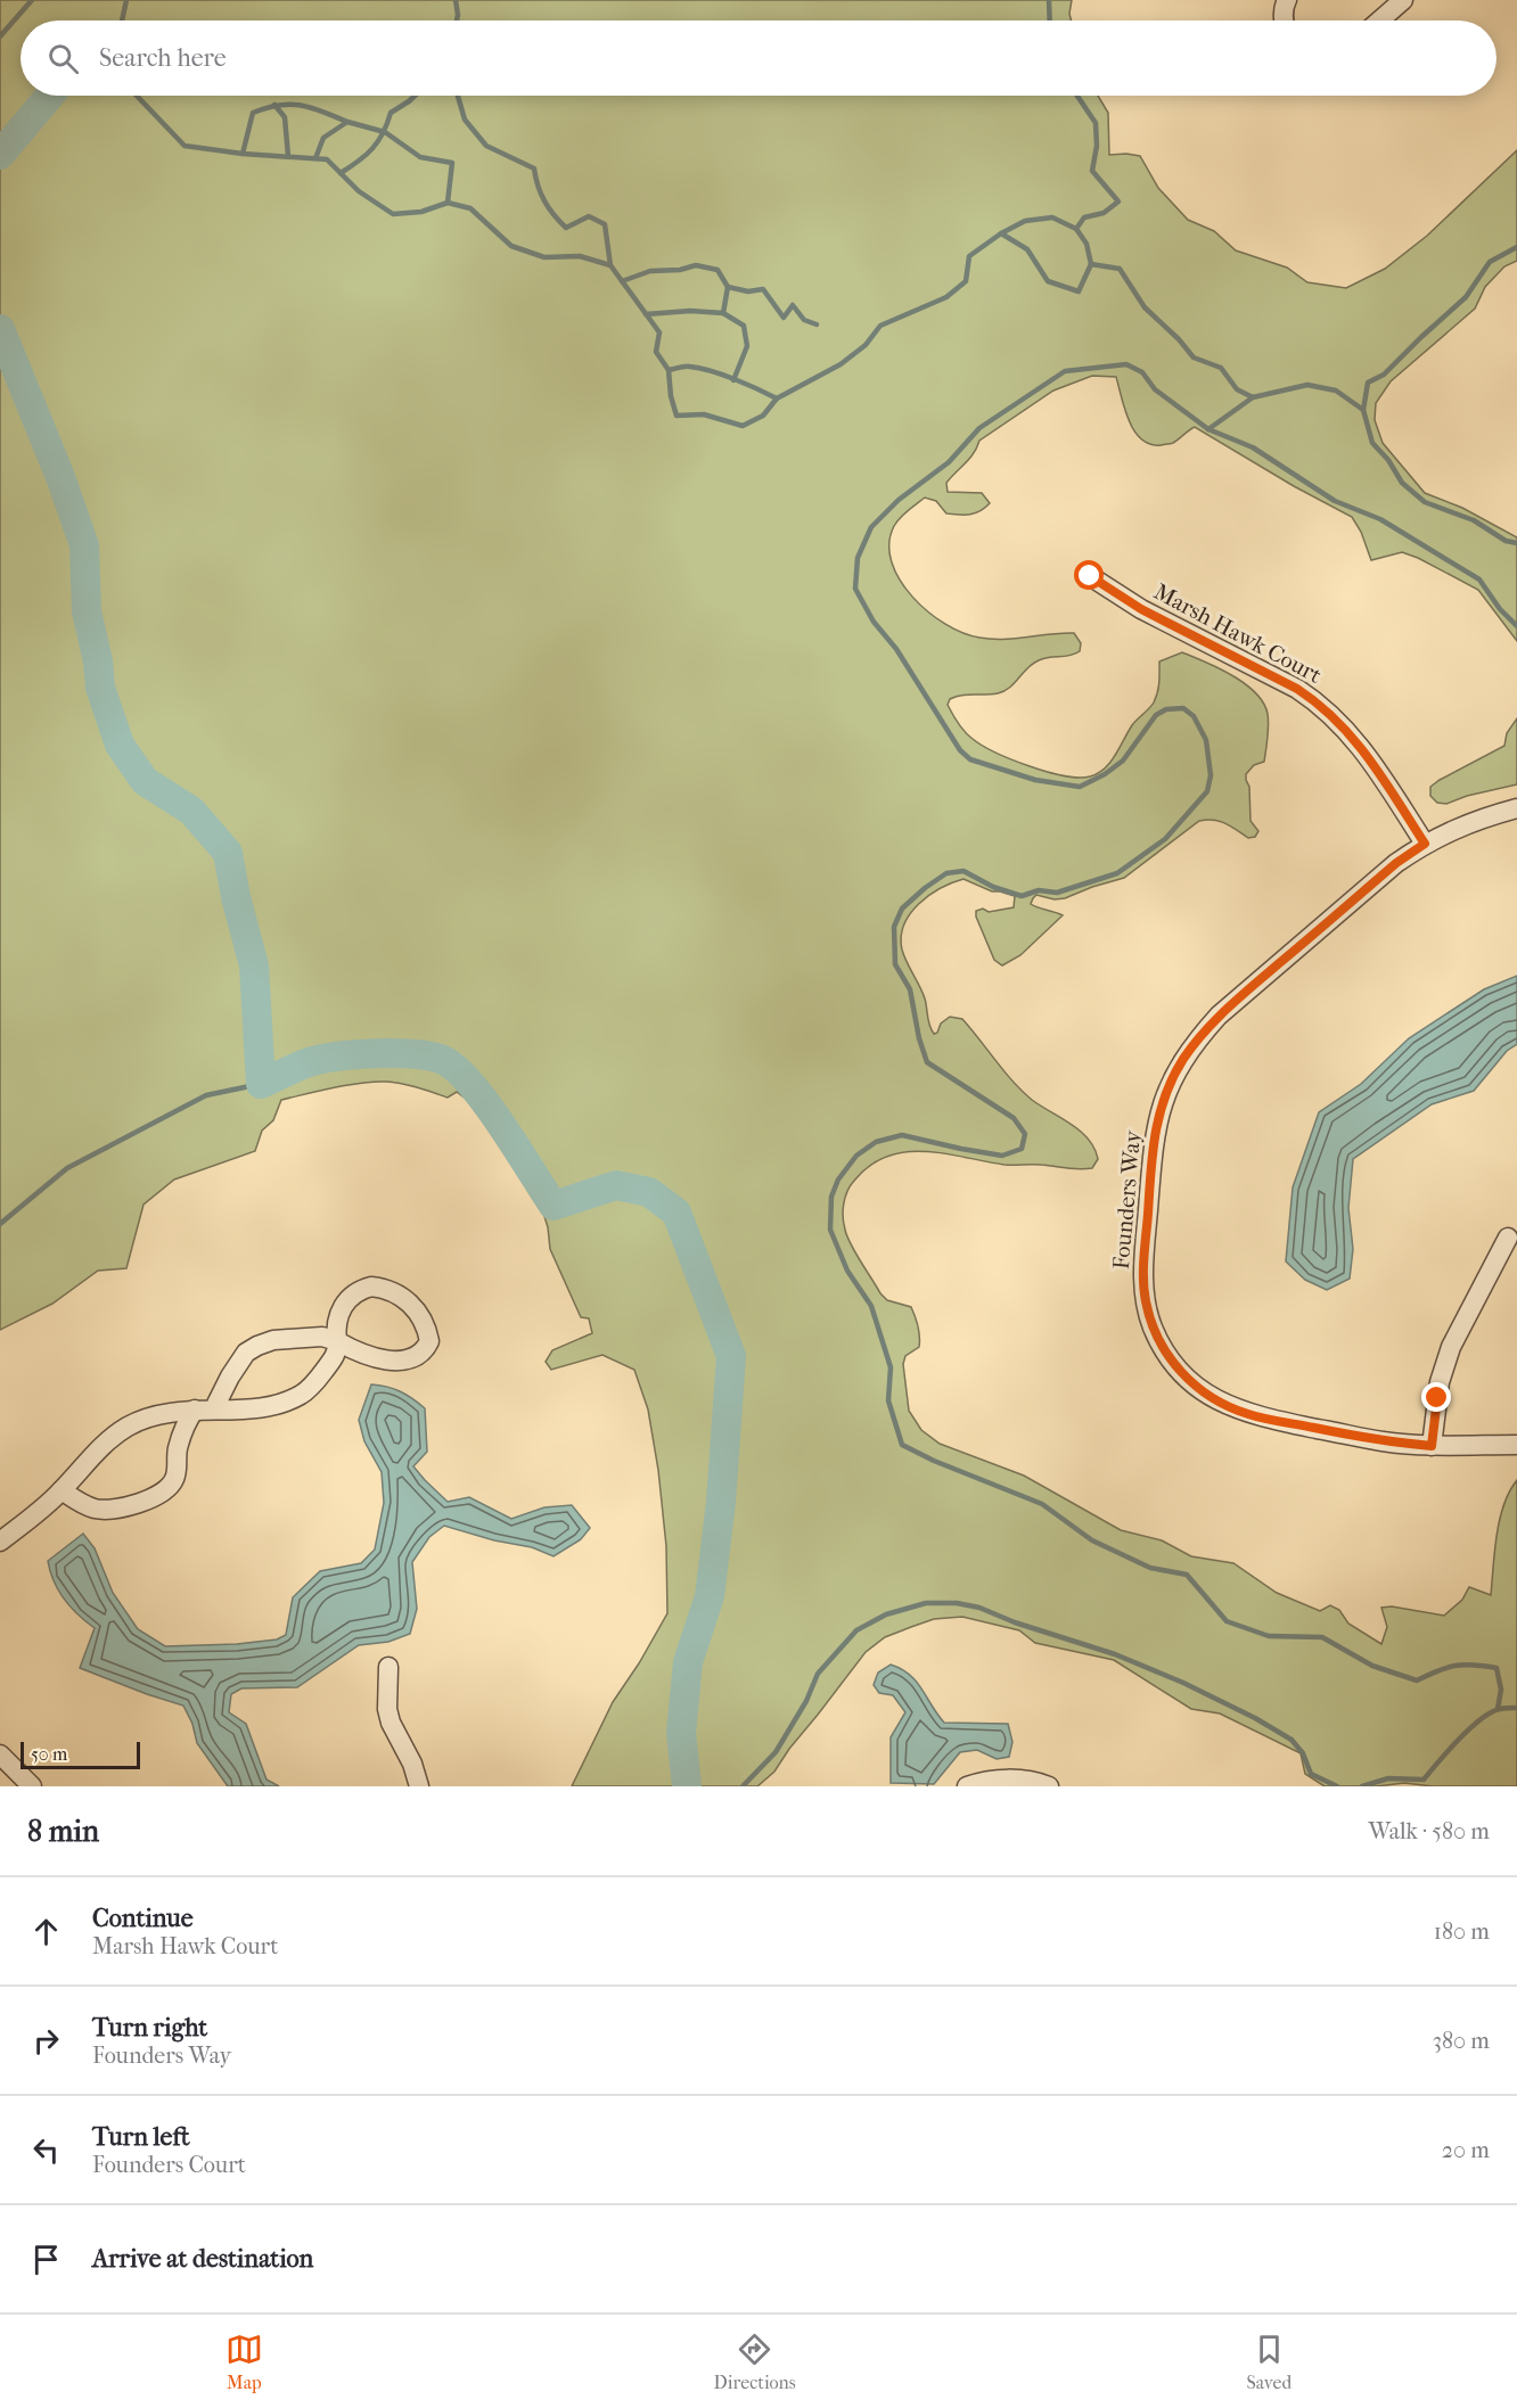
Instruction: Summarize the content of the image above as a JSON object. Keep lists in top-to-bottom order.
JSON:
{
  "streets": {
    "street": ["Marsh Hawk Court", "Founders Way"]
  },
  "crossings": [
    ["Marsh Hawk Court", "Founders Way"]
  ],
  "scale_bar": "50 m",
  "page": {
    "search": "Search here",
    "scale": "50 m",
    "heading": ["8 min", "Walk · 580 m"],
    "list": [
      ["Continue", "Marsh Hawk Court", "180 m"],
      ["Turn right", "Founders Way", "380 m"],
      ["Turn left", "Founders Court", "20 m"],
      "Arrive at destination"
    ],
    "nav": ["Map", "Directions", "Saved"]
  }
}
